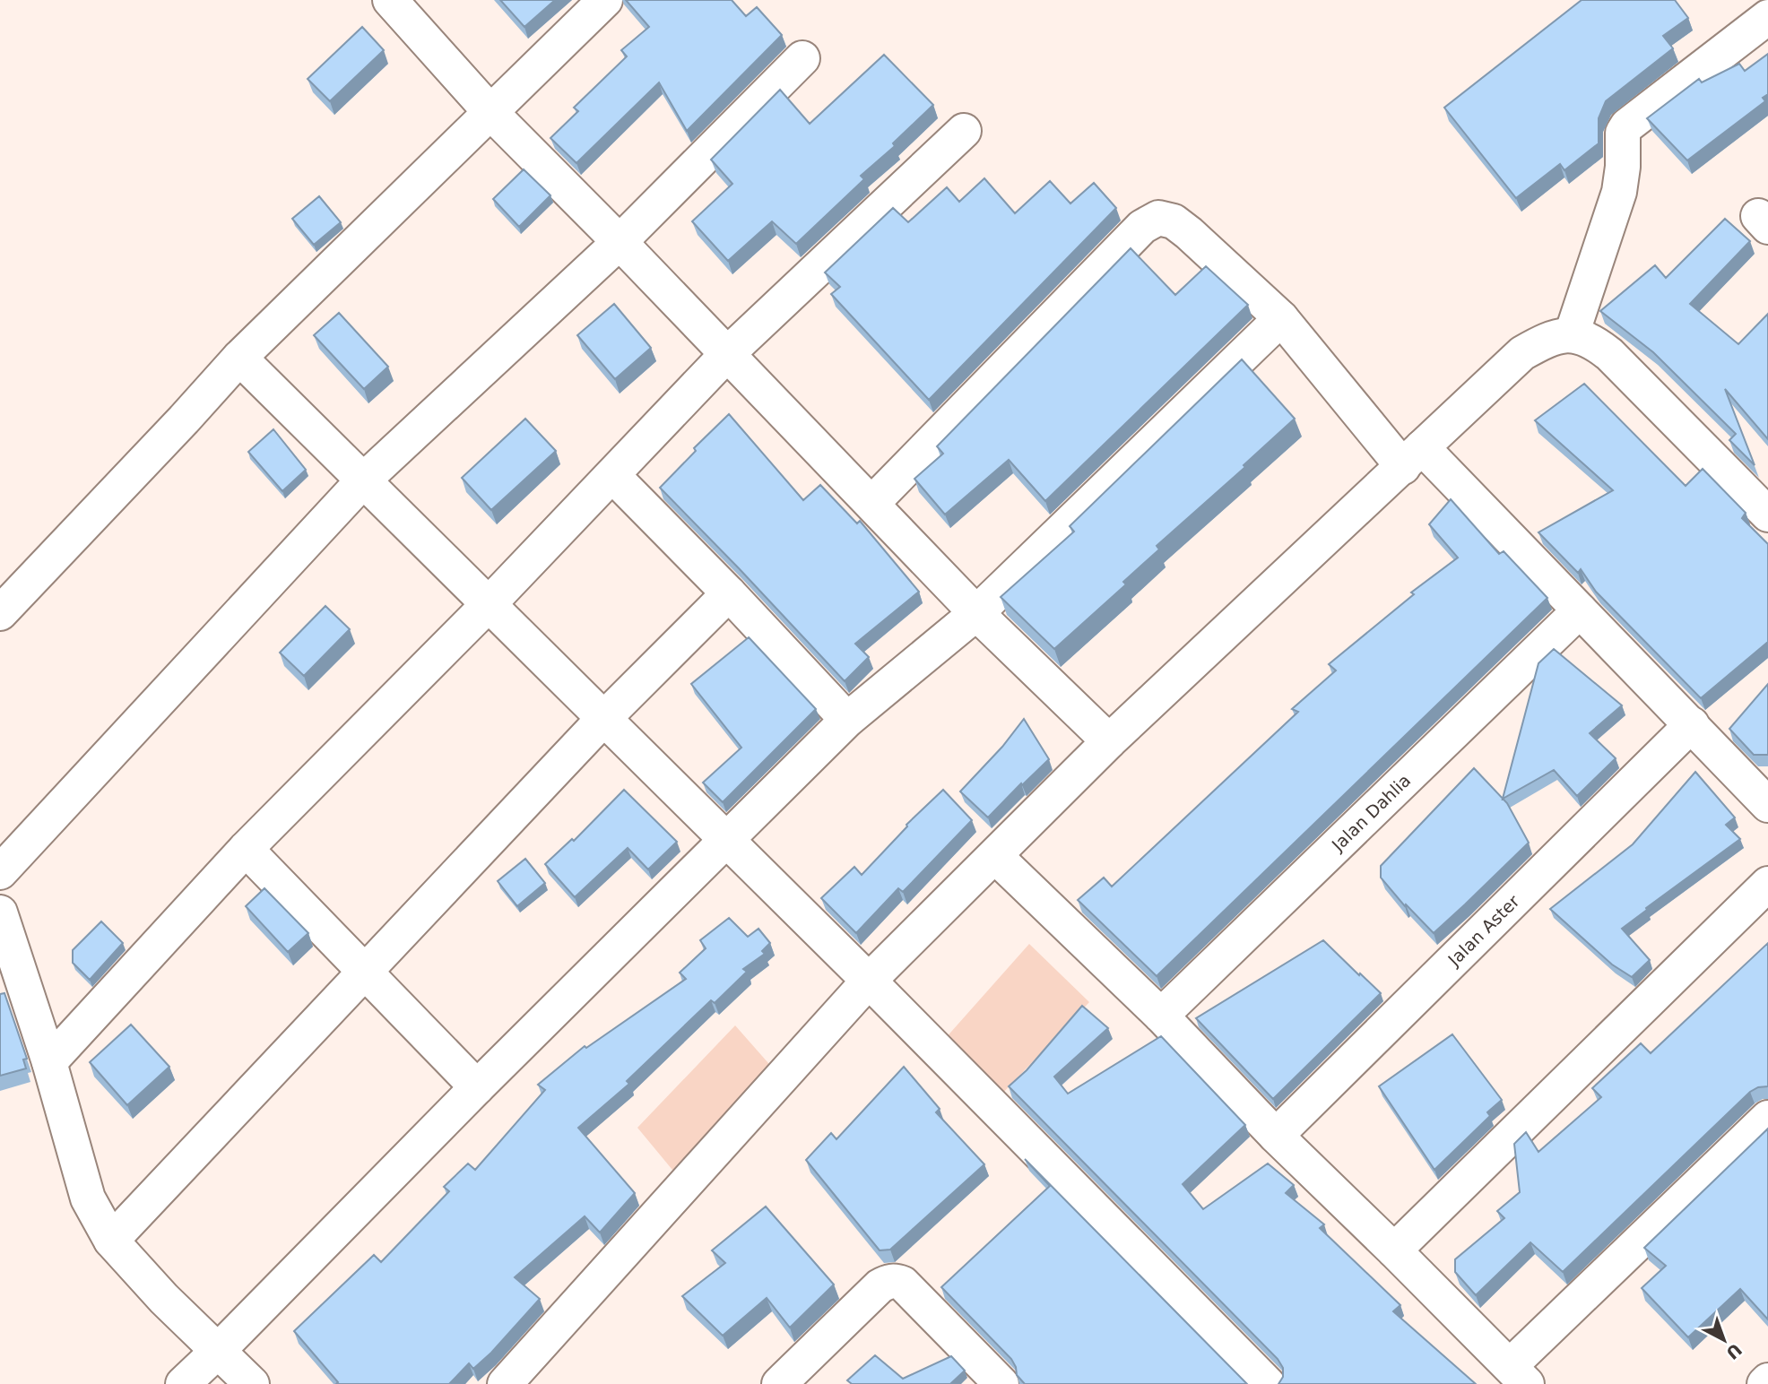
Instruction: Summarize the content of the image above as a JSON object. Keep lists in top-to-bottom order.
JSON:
{
  "streets": {
    "street": ["Jalan Dahlia", "Jalan Aster"]
  },
  "north": "bottom right"
}
